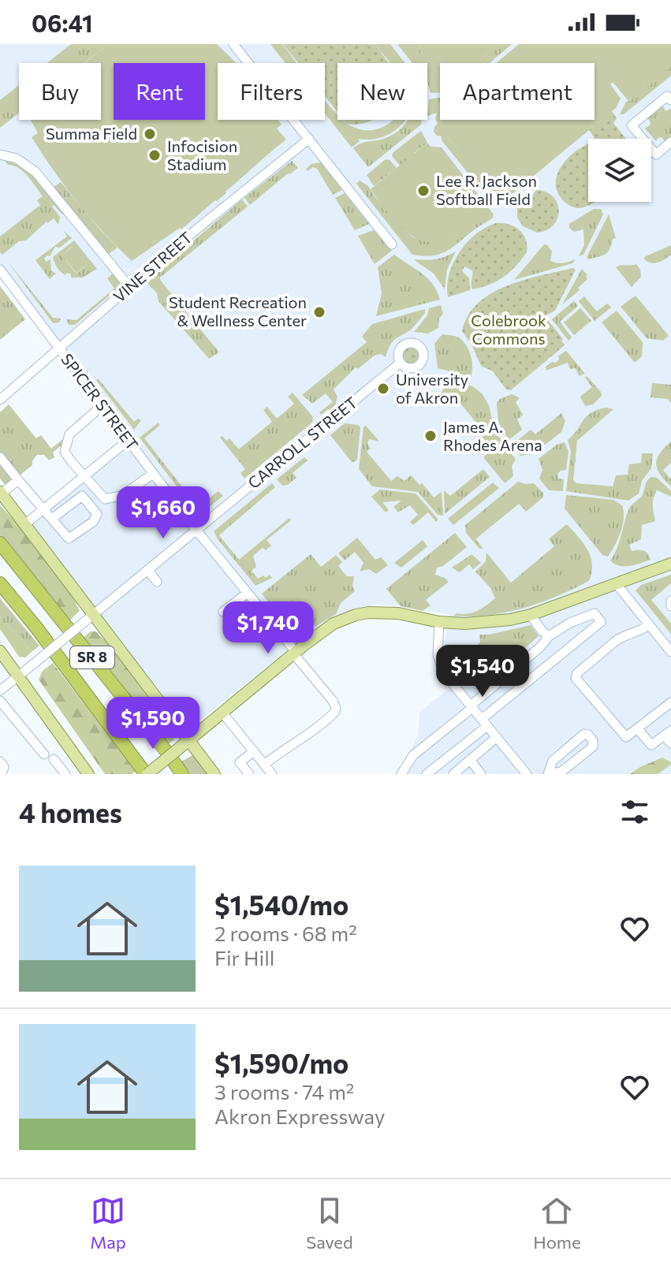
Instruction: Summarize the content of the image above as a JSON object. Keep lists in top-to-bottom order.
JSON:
{
  "streets": {
    "highway": ["SR 8"],
    "street": ["VINE STREET", "SPICER STREET", "CARROLL STREET"]
  },
  "crossings": [
    ["VINE STREET", "SPICER STREET"],
    ["SPICER STREET", "CARROLL STREET"]
  ],
  "parks": ["Colebrook Commons"],
  "places": [
    "Summa Field",
    "Infocision Stadium",
    "Lee R. Jackson Softball Field",
    "Student Recreation & Wellness Center",
    "University of Akron",
    "James A. Rhodes Arena"
  ],
  "page": {
    "status": "06:41",
    "chip": [
      "Buy",
      "Rent",
      "Filters",
      "New",
      "Apartment"
    ],
    "price": [
      "$1,660",
      "$1,740",
      "$1,540",
      "$1,590"
    ],
    "heading": "4 homes",
    "list": [
      {
        "name": "$1,540/mo",
        "note": "2 rooms · 68 m² · Fir Hill"
      },
      {
        "name": "$1,590/mo",
        "note": "3 rooms · 74 m² · Akron Expressway"
      }
    ],
    "tabs": ["Map", "Saved", "Home"]
  }
}
